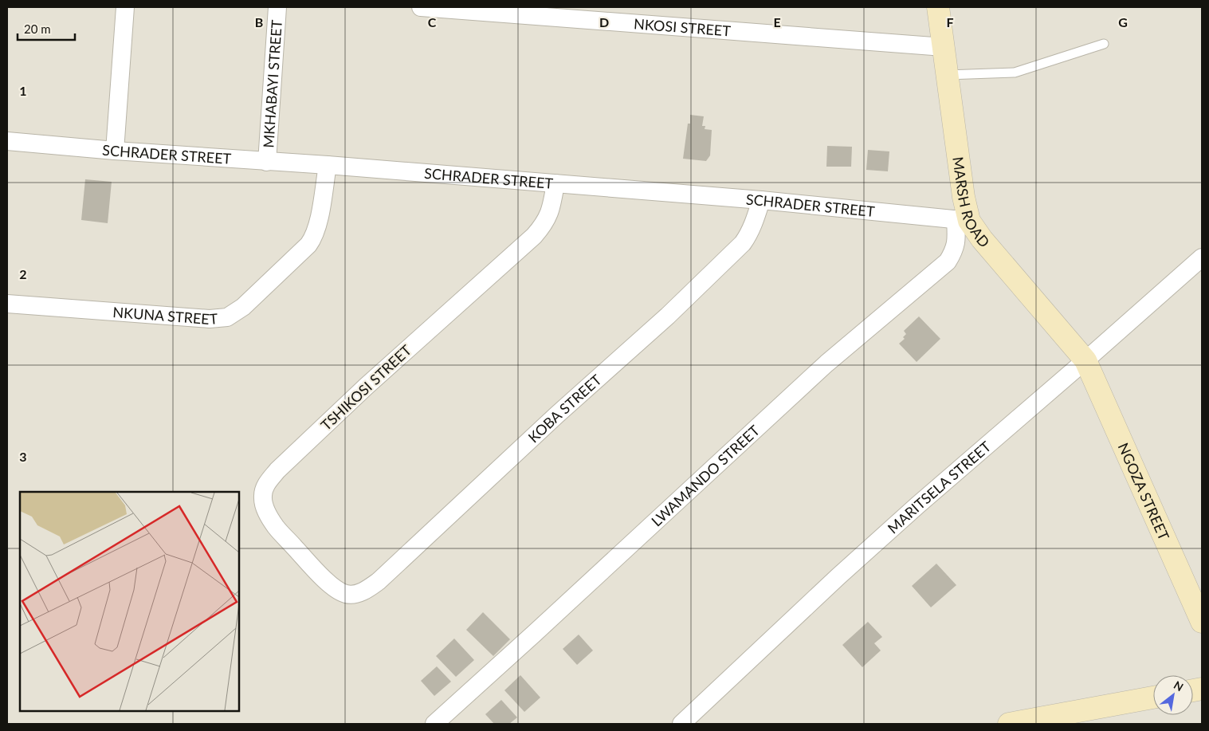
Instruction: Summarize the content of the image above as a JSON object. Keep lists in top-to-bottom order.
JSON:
{
  "streets": {
    "street": [
      "NKOSI STREET",
      "MKHABAYI STREET",
      "SCHRADER STREET",
      "MARSH ROAD",
      "NKUNA STREET",
      "TSHIKOSI STREET",
      "KOBA STREET",
      "LWAMANDO STREET",
      "MARITSELA STREET",
      "NGOZA STREET"
    ]
  },
  "crossings": [
    ["NKOSI STREET", "MARSH ROAD"],
    ["MKHABAYI STREET", "SCHRADER STREET"],
    ["SCHRADER STREET", "MARSH ROAD"],
    ["SCHRADER STREET", "NKUNA STREET"],
    ["SCHRADER STREET", "TSHIKOSI STREET"],
    ["SCHRADER STREET", "KOBA STREET"],
    ["SCHRADER STREET", "LWAMANDO STREET"],
    ["MARSH ROAD", "LWAMANDO STREET"],
    ["MARSH ROAD", "MARITSELA STREET"],
    ["MARSH ROAD", "NGOZA STREET"],
    ["TSHIKOSI STREET", "KOBA STREET"],
    ["MARITSELA STREET", "NGOZA STREET"]
  ],
  "scale_bar": "20 m",
  "north": "top right",
  "grid": {
    "columns": [
      "B",
      "C",
      "D",
      "E",
      "F",
      "G"
    ],
    "rows": ["1", "2", "3"]
  }
}
